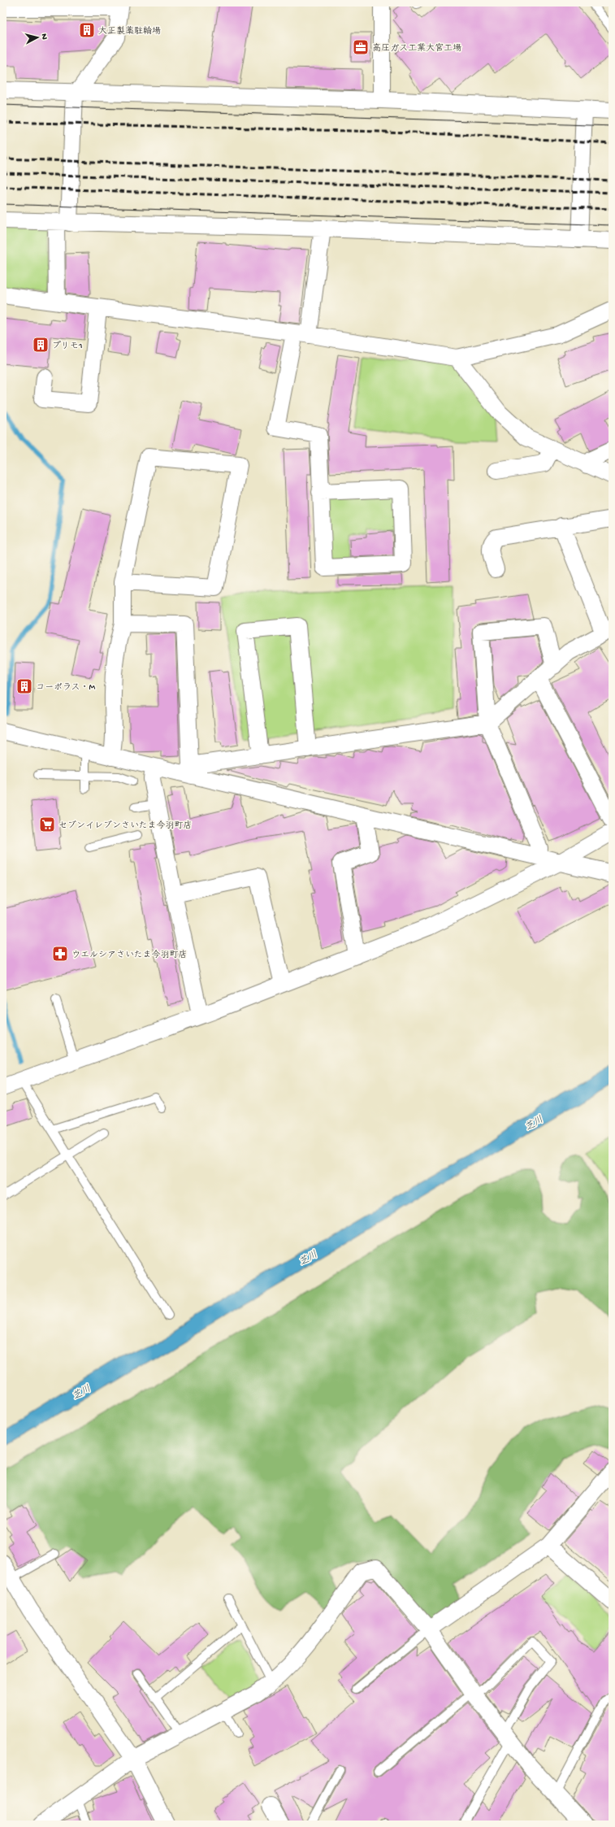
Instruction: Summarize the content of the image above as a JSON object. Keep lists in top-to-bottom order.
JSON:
{
  "water": ["芝川"],
  "places": {
    "building": ["大正製薬駐輪場", "プリモ1", "コーポラス・M"],
    "office": ["高圧ガス工業大宮工場"],
    "supermarket": ["セブンイレブンさいたま今羽町店"],
    "pharmacy": ["ウエルシアさいたま今羽町店"]
  },
  "north": "right"
}
